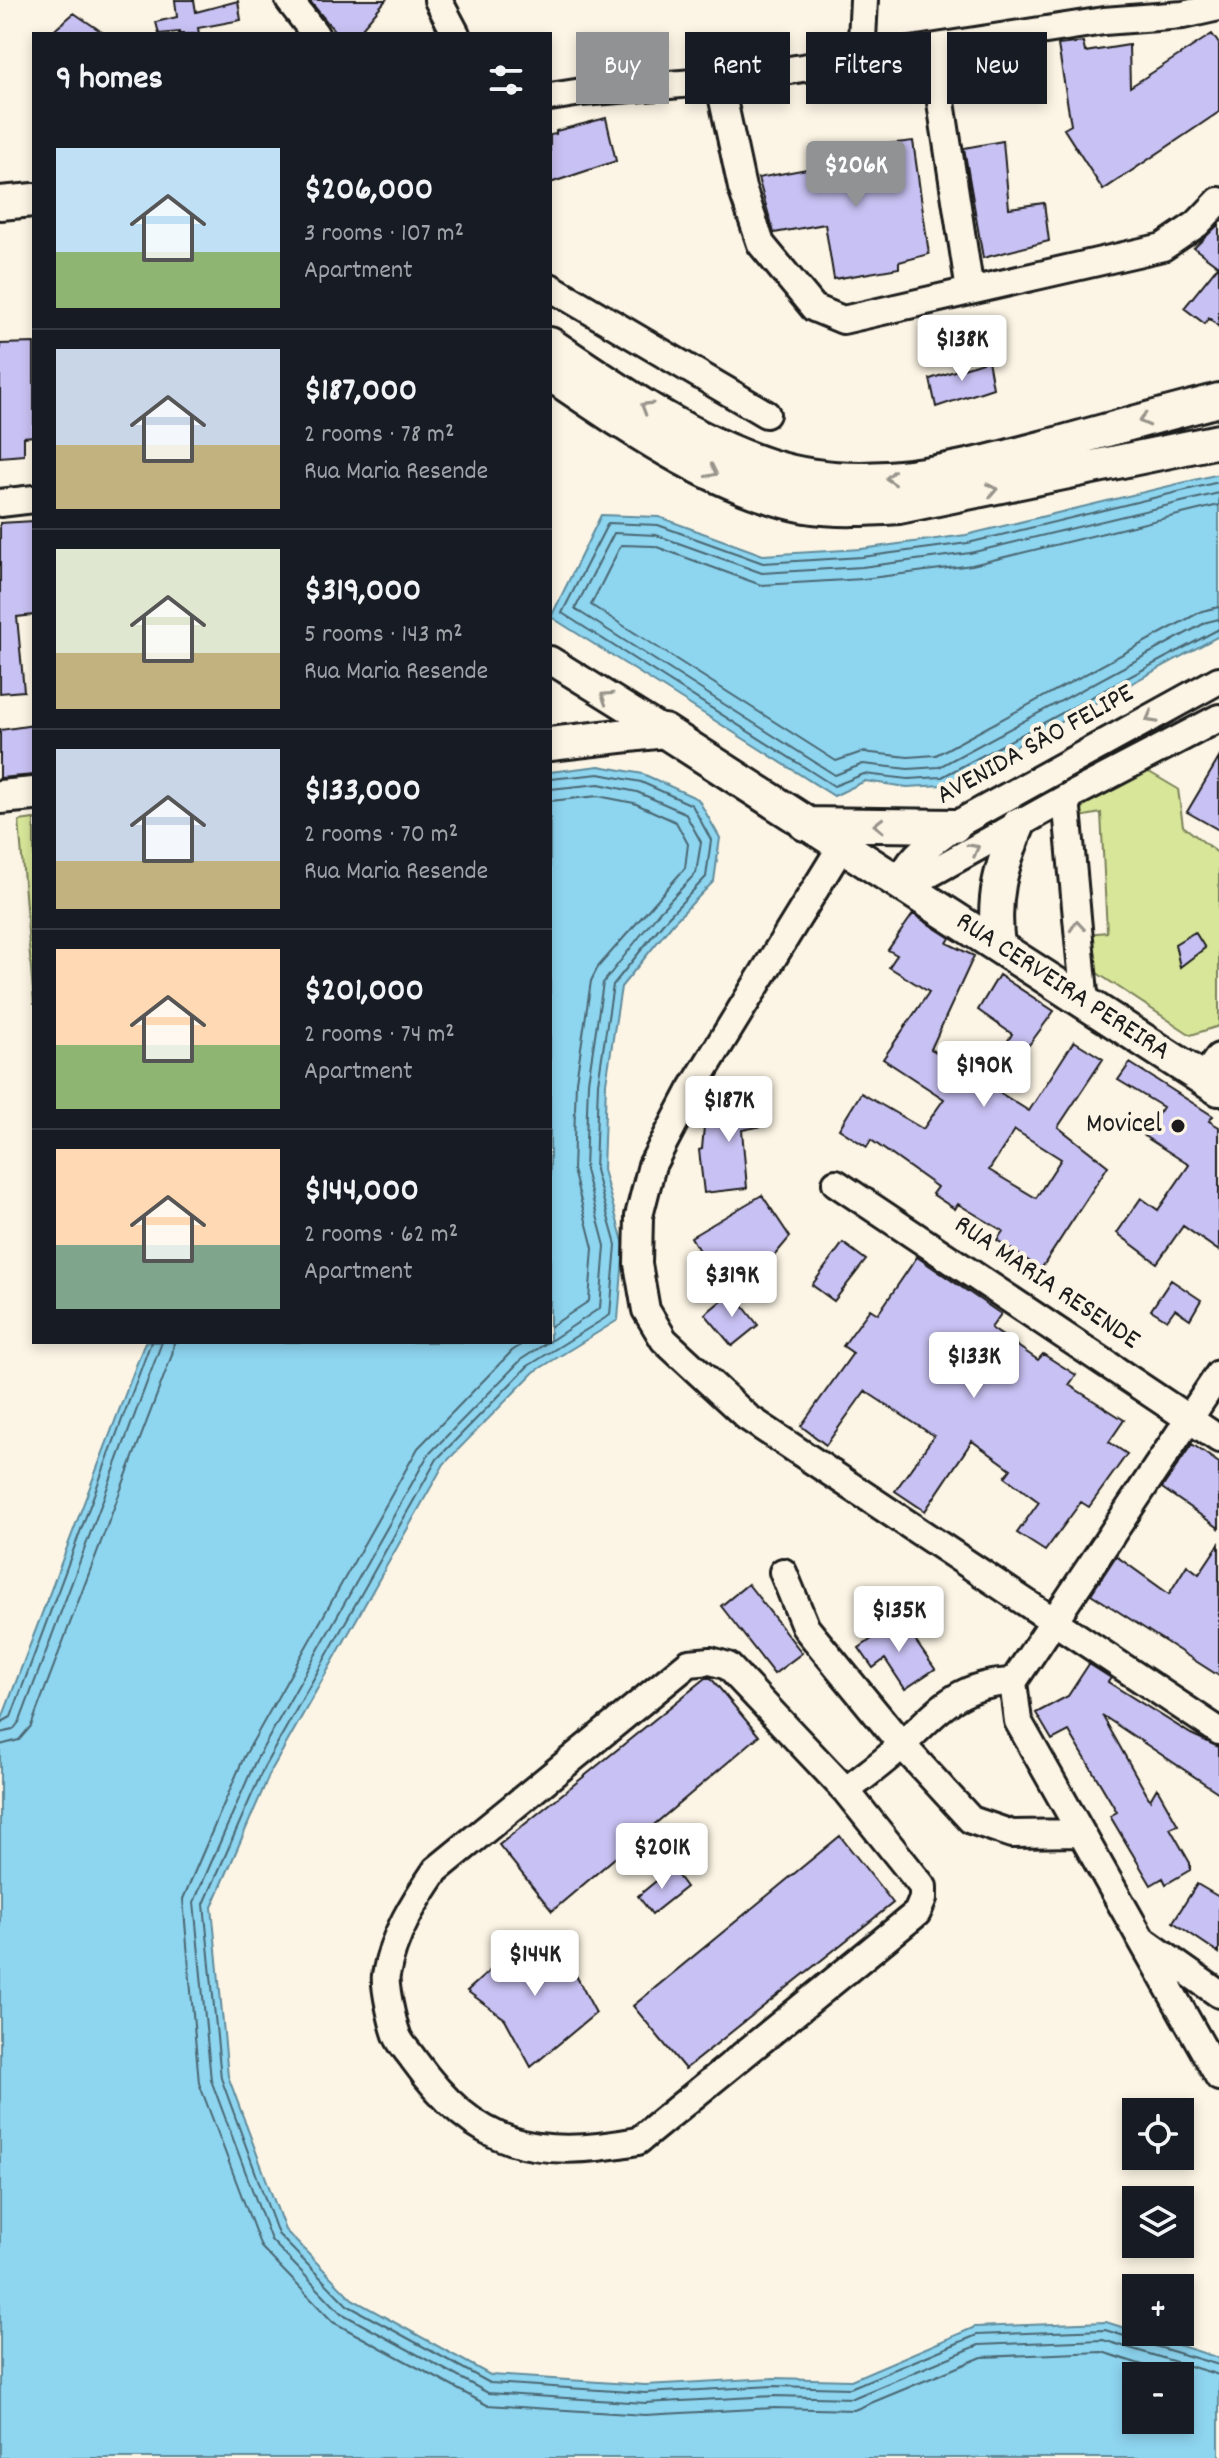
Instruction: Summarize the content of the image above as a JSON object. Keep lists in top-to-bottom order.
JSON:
{
  "streets": {
    "main road": ["RUA CERVEIRA PEREIRA"],
    "street": ["AVENIDA SÃO FELIPE", "RUA MARIA RESENDE"]
  },
  "crossings": [
    ["AVENIDA SÃO FELIPE", "RUA CERVEIRA PEREIRA"]
  ],
  "places": ["Movicel"],
  "page": {
    "chip": [
      "Buy",
      "Rent",
      "Filters",
      "New"
    ],
    "heading": "9 homes",
    "list": [
      {
        "name": "$206,000",
        "note": "3 rooms · 107 m² · Apartment"
      },
      {
        "name": "$187,000",
        "note": "2 rooms · 78 m² · Rua Maria Resende"
      },
      {
        "name": "$319,000",
        "note": "5 rooms · 143 m² · Rua Maria Resende"
      },
      {
        "name": "$133,000",
        "note": "2 rooms · 70 m² · Rua Maria Resende"
      },
      {
        "name": "$201,000",
        "note": "2 rooms · 74 m² · Apartment"
      },
      {
        "name": "$144,000",
        "note": "2 rooms · 62 m² · Apartment"
      }
    ],
    "price": [
      "$206K",
      "$138K",
      "$190K",
      "$187K",
      "$319K",
      "$133K",
      "$135K",
      "$201K",
      "$144K"
    ],
    "map_buttons": ["+", "−"]
  }
}
